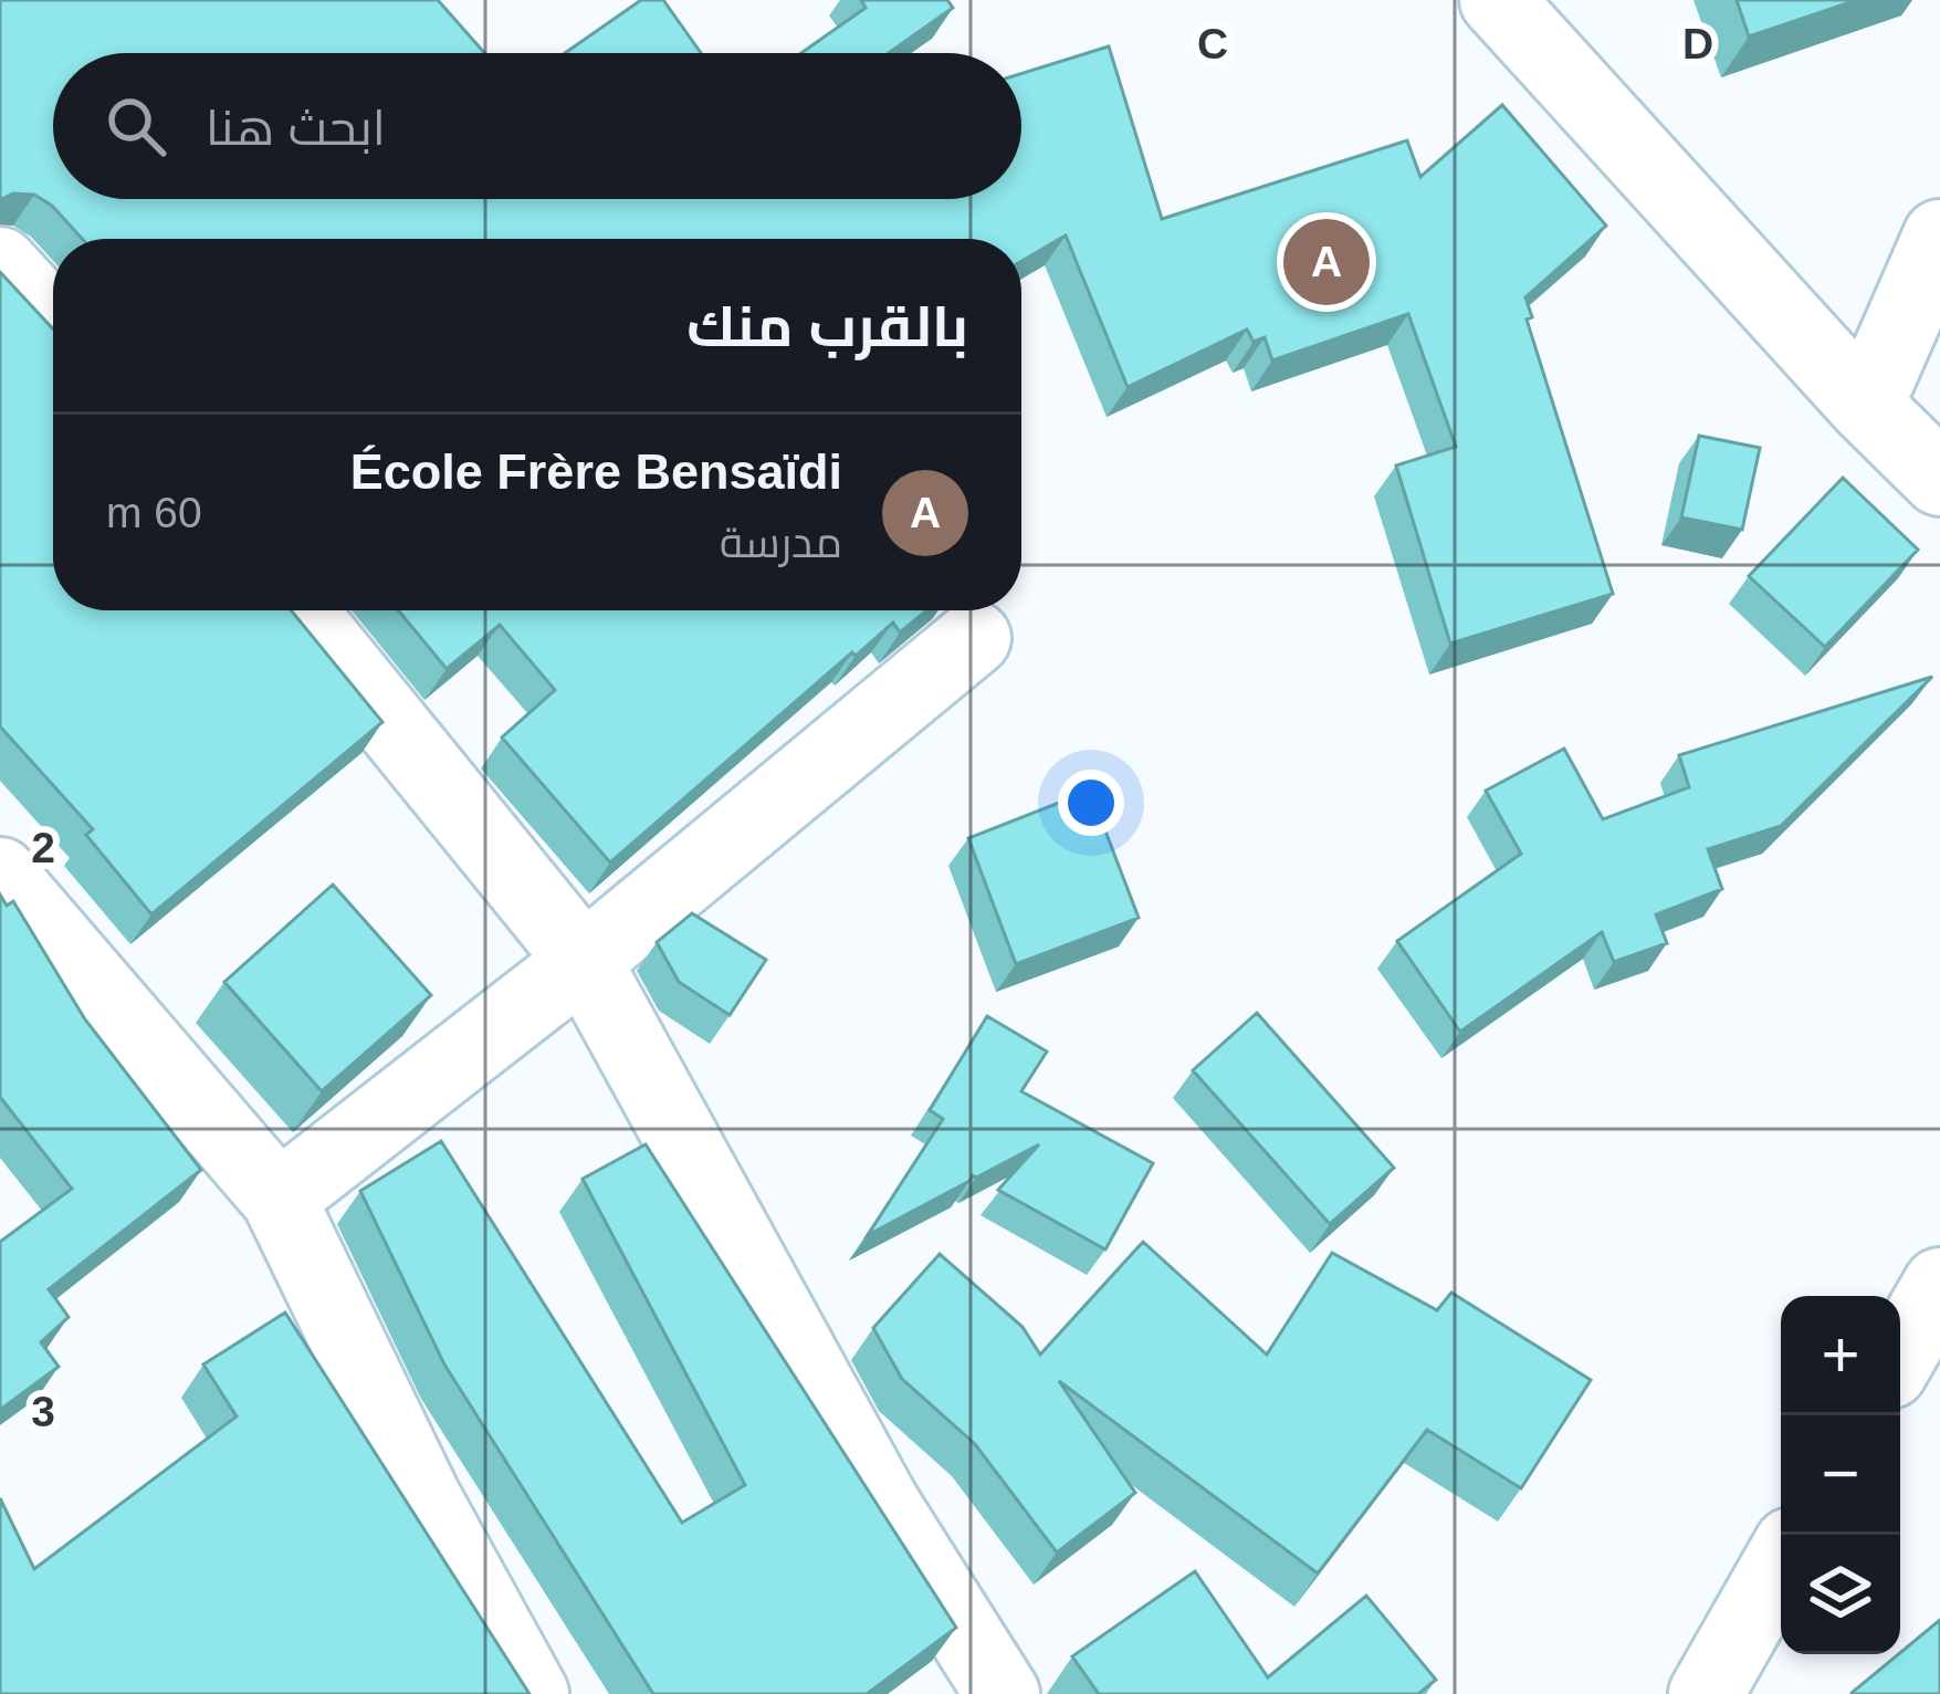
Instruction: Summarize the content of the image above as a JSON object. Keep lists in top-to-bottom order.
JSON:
{
  "page": {
    "search": "ابحث هنا",
    "pins": "A",
    "heading": "بالقرب منك",
    "list": [
      {
        "mark": "A",
        "name": "École Frère Bensaïdi",
        "note": "مدرسة",
        "value": "60 m"
      }
    ],
    "map_buttons": ["+", "−"]
  },
  "grid": {
    "columns": ["C", "D"],
    "rows": ["2", "3"]
  }
}
